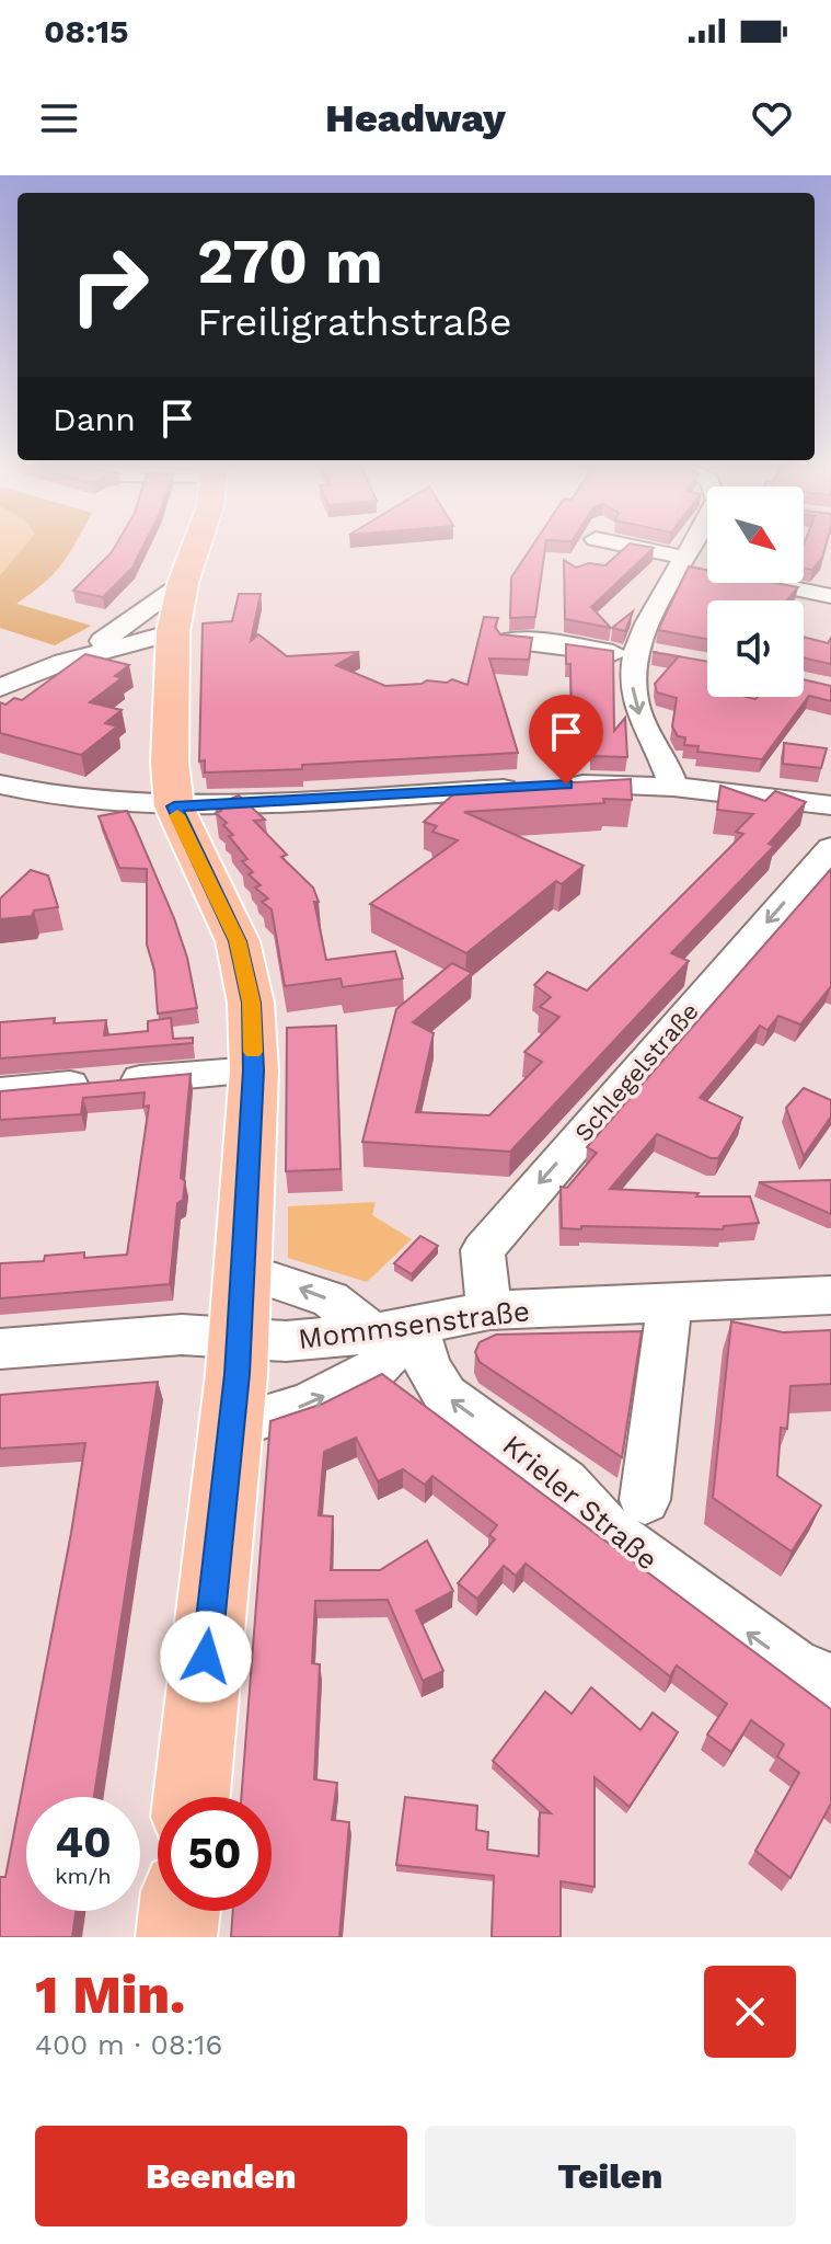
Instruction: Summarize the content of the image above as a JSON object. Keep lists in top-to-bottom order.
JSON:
{
  "streets": {
    "street": ["Schlegelstraße", "Mommsenstraße", "Krieler Straße"]
  },
  "crossings": [
    ["Schlegelstraße", "Mommsenstraße"],
    ["Mommsenstraße", "Krieler Straße"]
  ],
  "one_way": ["Schlegelstraße", "Krieler Straße"],
  "north": "bottom right",
  "page": {
    "status": "08:15",
    "header": "Headway",
    "turn": ["270 m", "Freiligrathstraße"],
    "then": "Dann",
    "speed": "40 km/h",
    "limit": "50",
    "heading": ["1 Min.", "400 m · 08:16"],
    "buttons": ["Beenden", "Teilen"]
  }
}
